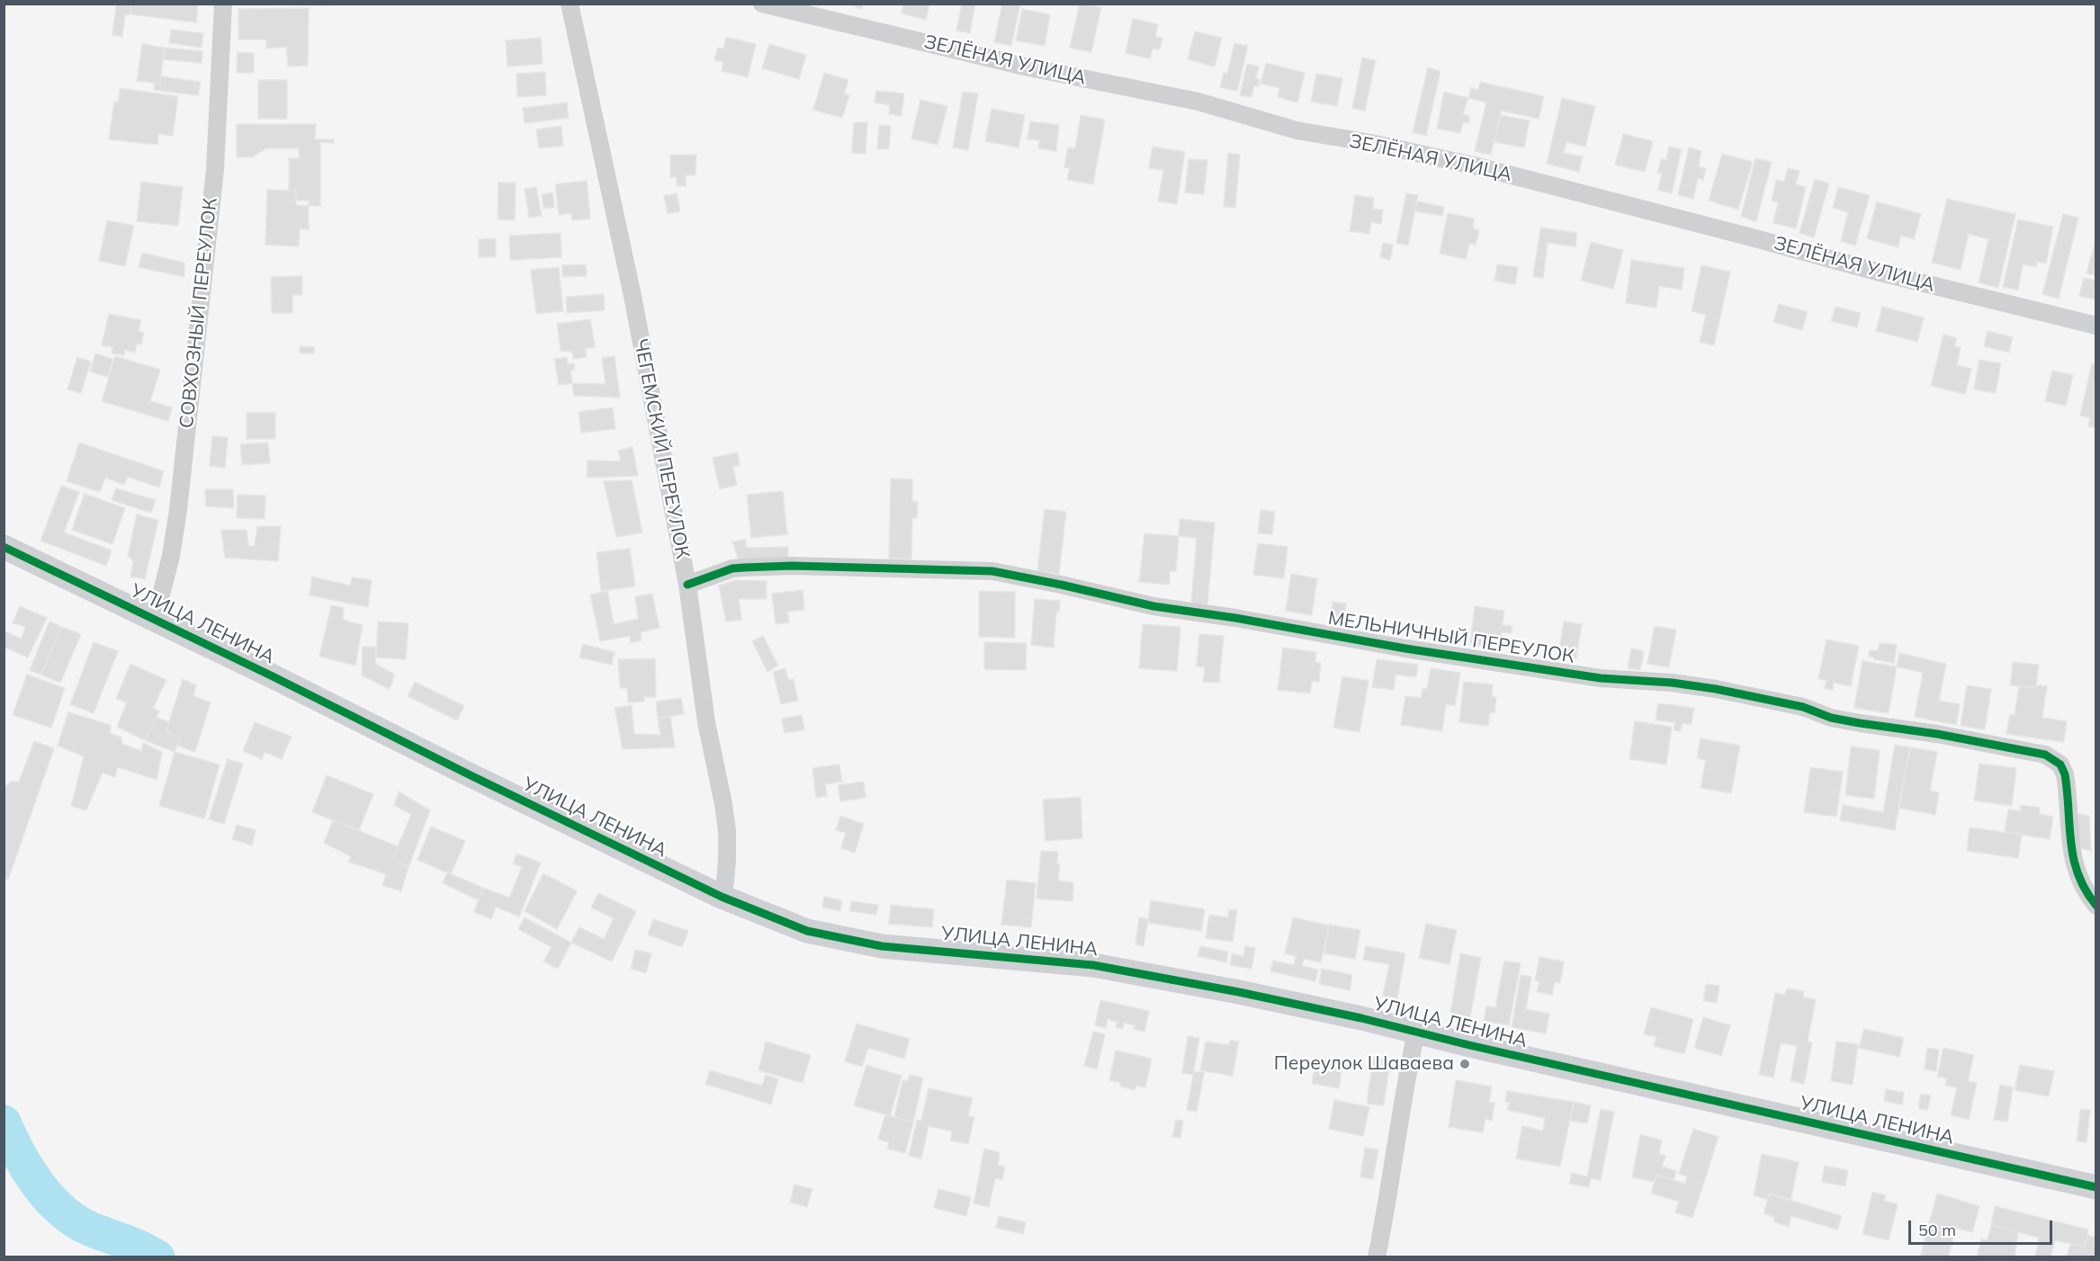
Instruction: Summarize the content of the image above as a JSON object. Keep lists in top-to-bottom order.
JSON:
{
  "streets": {
    "street": [
      "ЗЕЛЁНАЯ УЛИЦА",
      "СОВХОЗНЫЙ ПЕРЕУЛОК",
      "ЧЕГЕМСКИЙ ПЕРЕУЛОК",
      "УЛИЦА ЛЕНИНА",
      "МЕЛЬНИЧНЫЙ ПЕРЕУЛОК"
    ]
  },
  "crossings": [
    ["СОВХОЗНЫЙ ПЕРЕУЛОК", "УЛИЦА ЛЕНИНА"],
    ["ЧЕГЕМСКИЙ ПЕРЕУЛОК", "УЛИЦА ЛЕНИНА"],
    ["ЧЕГЕМСКИЙ ПЕРЕУЛОК", "МЕЛЬНИЧНЫЙ ПЕРЕУЛОК"]
  ],
  "places": ["Переулок Шаваева"],
  "scale_bar": "50 m"
}
